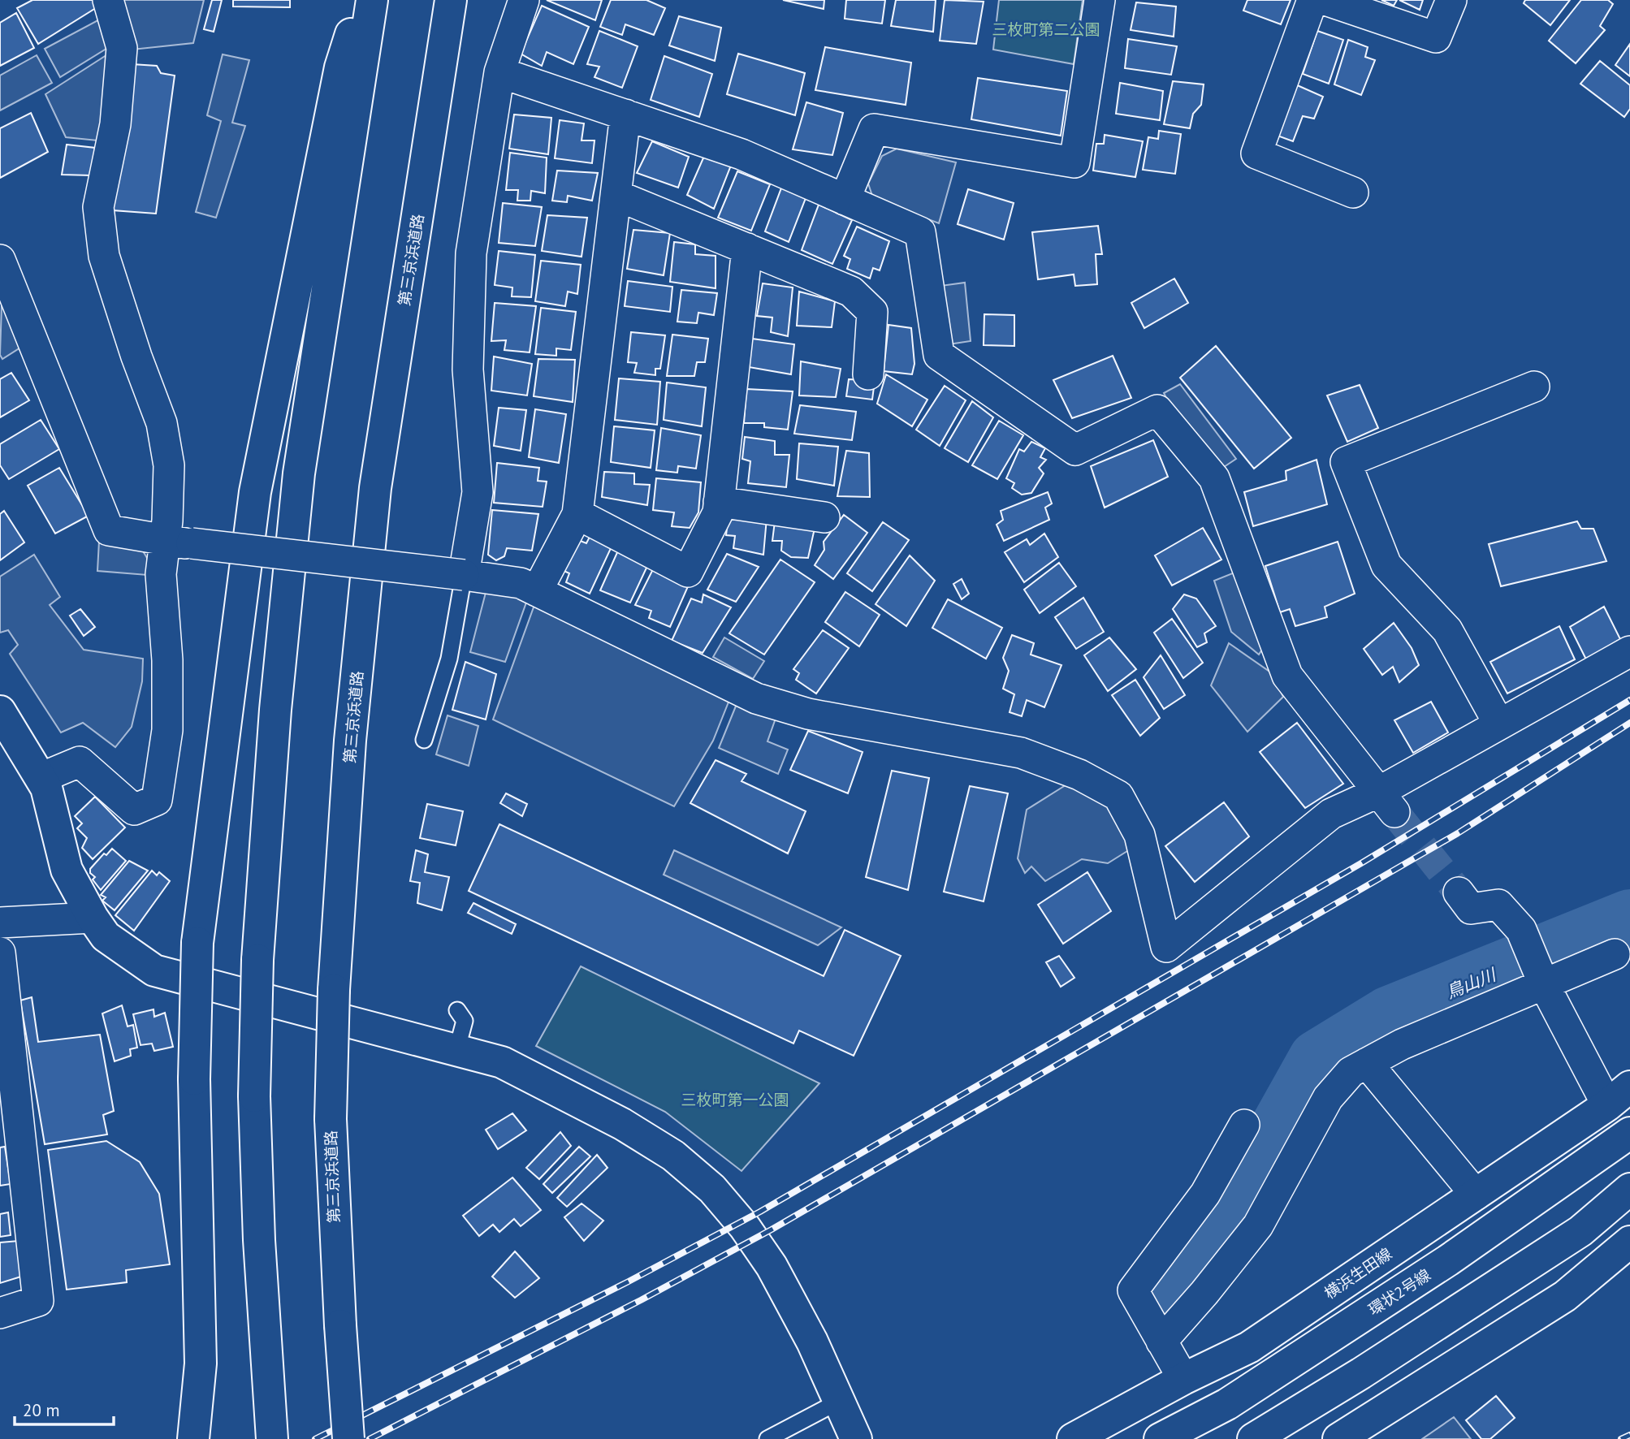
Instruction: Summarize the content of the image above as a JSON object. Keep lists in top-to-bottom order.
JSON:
{
  "streets": {
    "main road": ["第三京浜道路", "横浜生田線", "環状2号線"]
  },
  "water": ["鳥山川"],
  "parks": ["三枚町第二公園", "三枚町第一公園"],
  "scale_bar": "20 m"
}
